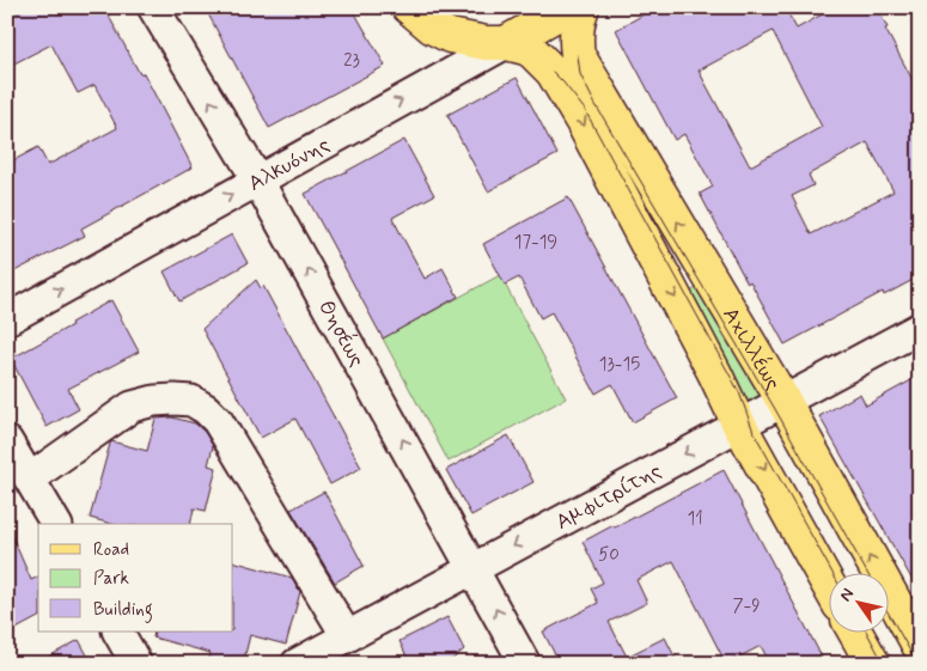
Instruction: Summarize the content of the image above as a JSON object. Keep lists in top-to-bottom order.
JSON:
{
  "streets": {
    "main road": ["Αλκυόνης", "Αχιλλέως"],
    "street": ["Θησέως", "Αμφιτρίτης"]
  },
  "crossings": [
    ["Αλκυόνης", "Θησέως"],
    ["Θησέως", "Αμφιτρίτης"],
    ["Αχιλλέως", "Αμφιτρίτης"]
  ],
  "one_way": ["Αλκυόνης", "Θησέως", "Αμφιτρίτης"],
  "house_numbers": [
    "23",
    "17-19",
    "13-15",
    "11",
    "50",
    "7-9"
  ],
  "legend": ["Road", "Park", "Building"],
  "north": "top left"
}
